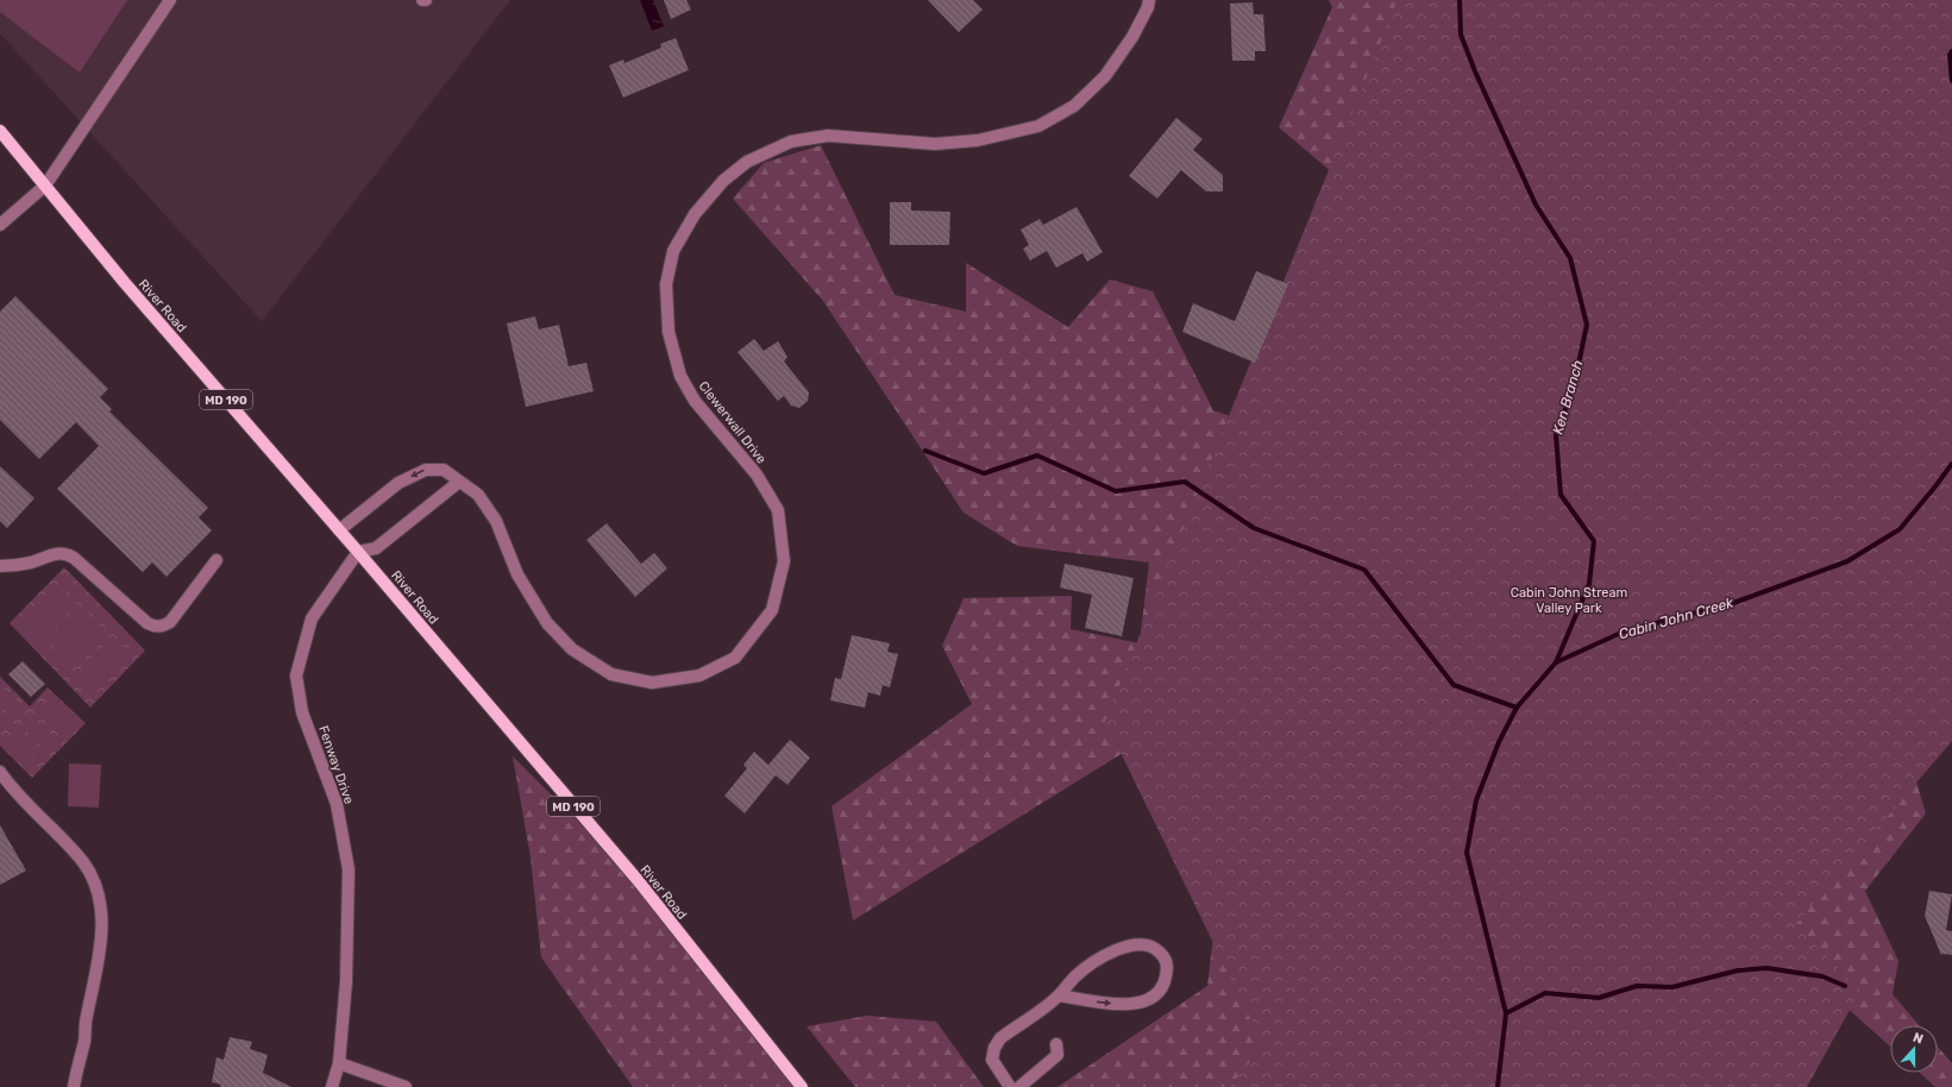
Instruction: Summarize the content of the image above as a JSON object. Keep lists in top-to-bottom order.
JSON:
{
  "streets": {
    "main road": ["River Road", "MD 190"],
    "street": ["Clewerwall Drive", "Fenway Drive"]
  },
  "crossings": [
    ["River Road", "Clewerwall Drive"],
    ["River Road", "Fenway Drive"]
  ],
  "water": ["Ken Branch", "Cabin John Creek"],
  "parks": ["Cabin John Stream Valley Park"],
  "north": "top"
}
